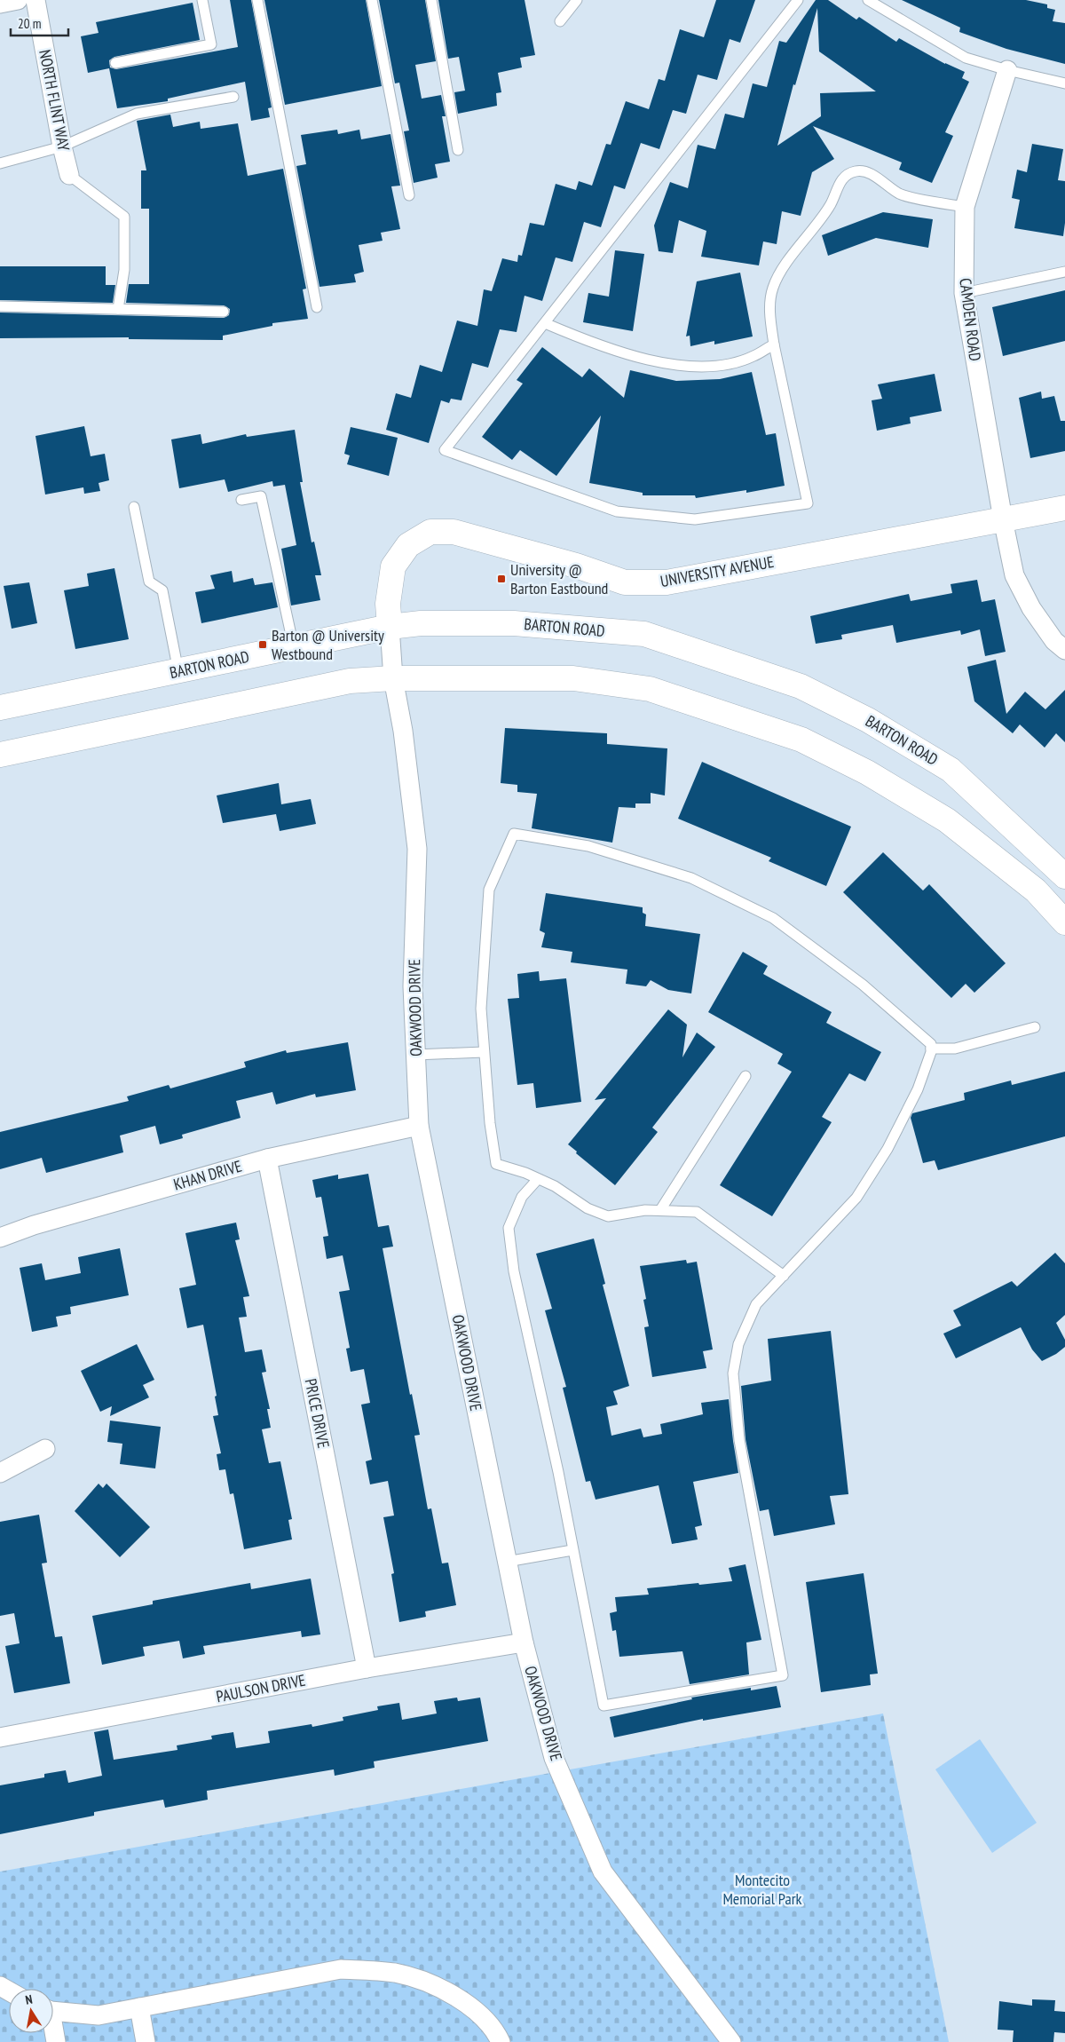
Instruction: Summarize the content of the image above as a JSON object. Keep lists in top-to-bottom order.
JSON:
{
  "streets": {
    "main road": ["UNIVERSITY AVENUE", "BARTON ROAD"],
    "street": [
      "NORTH FLINT WAY",
      "CAMDEN ROAD",
      "OAKWOOD DRIVE",
      "KHAN DRIVE",
      "PRICE DRIVE",
      "PAULSON DRIVE"
    ]
  },
  "crossings": [
    ["CAMDEN ROAD", "UNIVERSITY AVENUE"],
    ["UNIVERSITY AVENUE", "BARTON ROAD"],
    ["UNIVERSITY AVENUE", "OAKWOOD DRIVE"],
    ["BARTON ROAD", "OAKWOOD DRIVE"],
    ["OAKWOOD DRIVE", "KHAN DRIVE"],
    ["OAKWOOD DRIVE", "PAULSON DRIVE"],
    ["KHAN DRIVE", "PRICE DRIVE"],
    ["PRICE DRIVE", "PAULSON DRIVE"]
  ],
  "parks": ["Montecito Memorial Park"],
  "places": {
    "transit": ["University @ Barton Eastbound", "Barton @ University Westbound"]
  },
  "scale_bar": "20 m",
  "north": "top"
}
